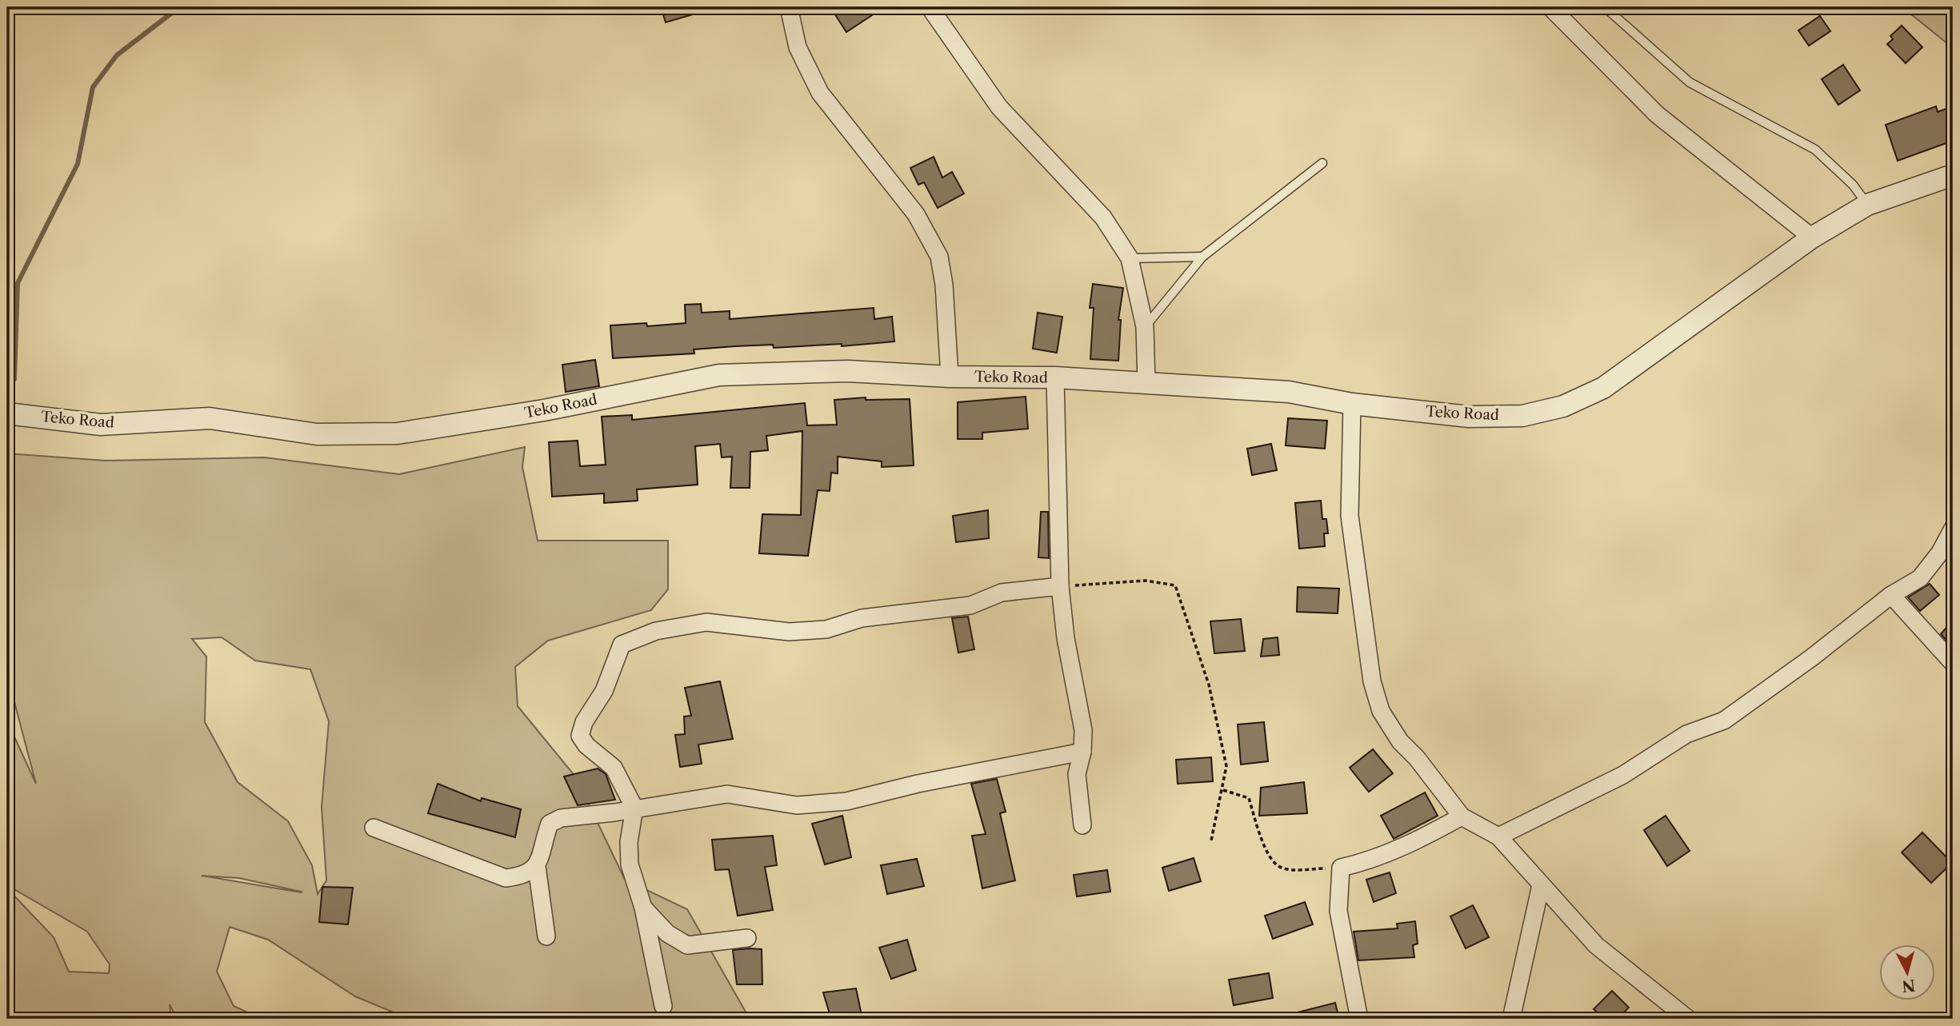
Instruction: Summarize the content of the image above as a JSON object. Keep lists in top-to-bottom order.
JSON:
{
  "streets": {
    "street": ["Teko Road"]
  },
  "north": "bottom"
}
